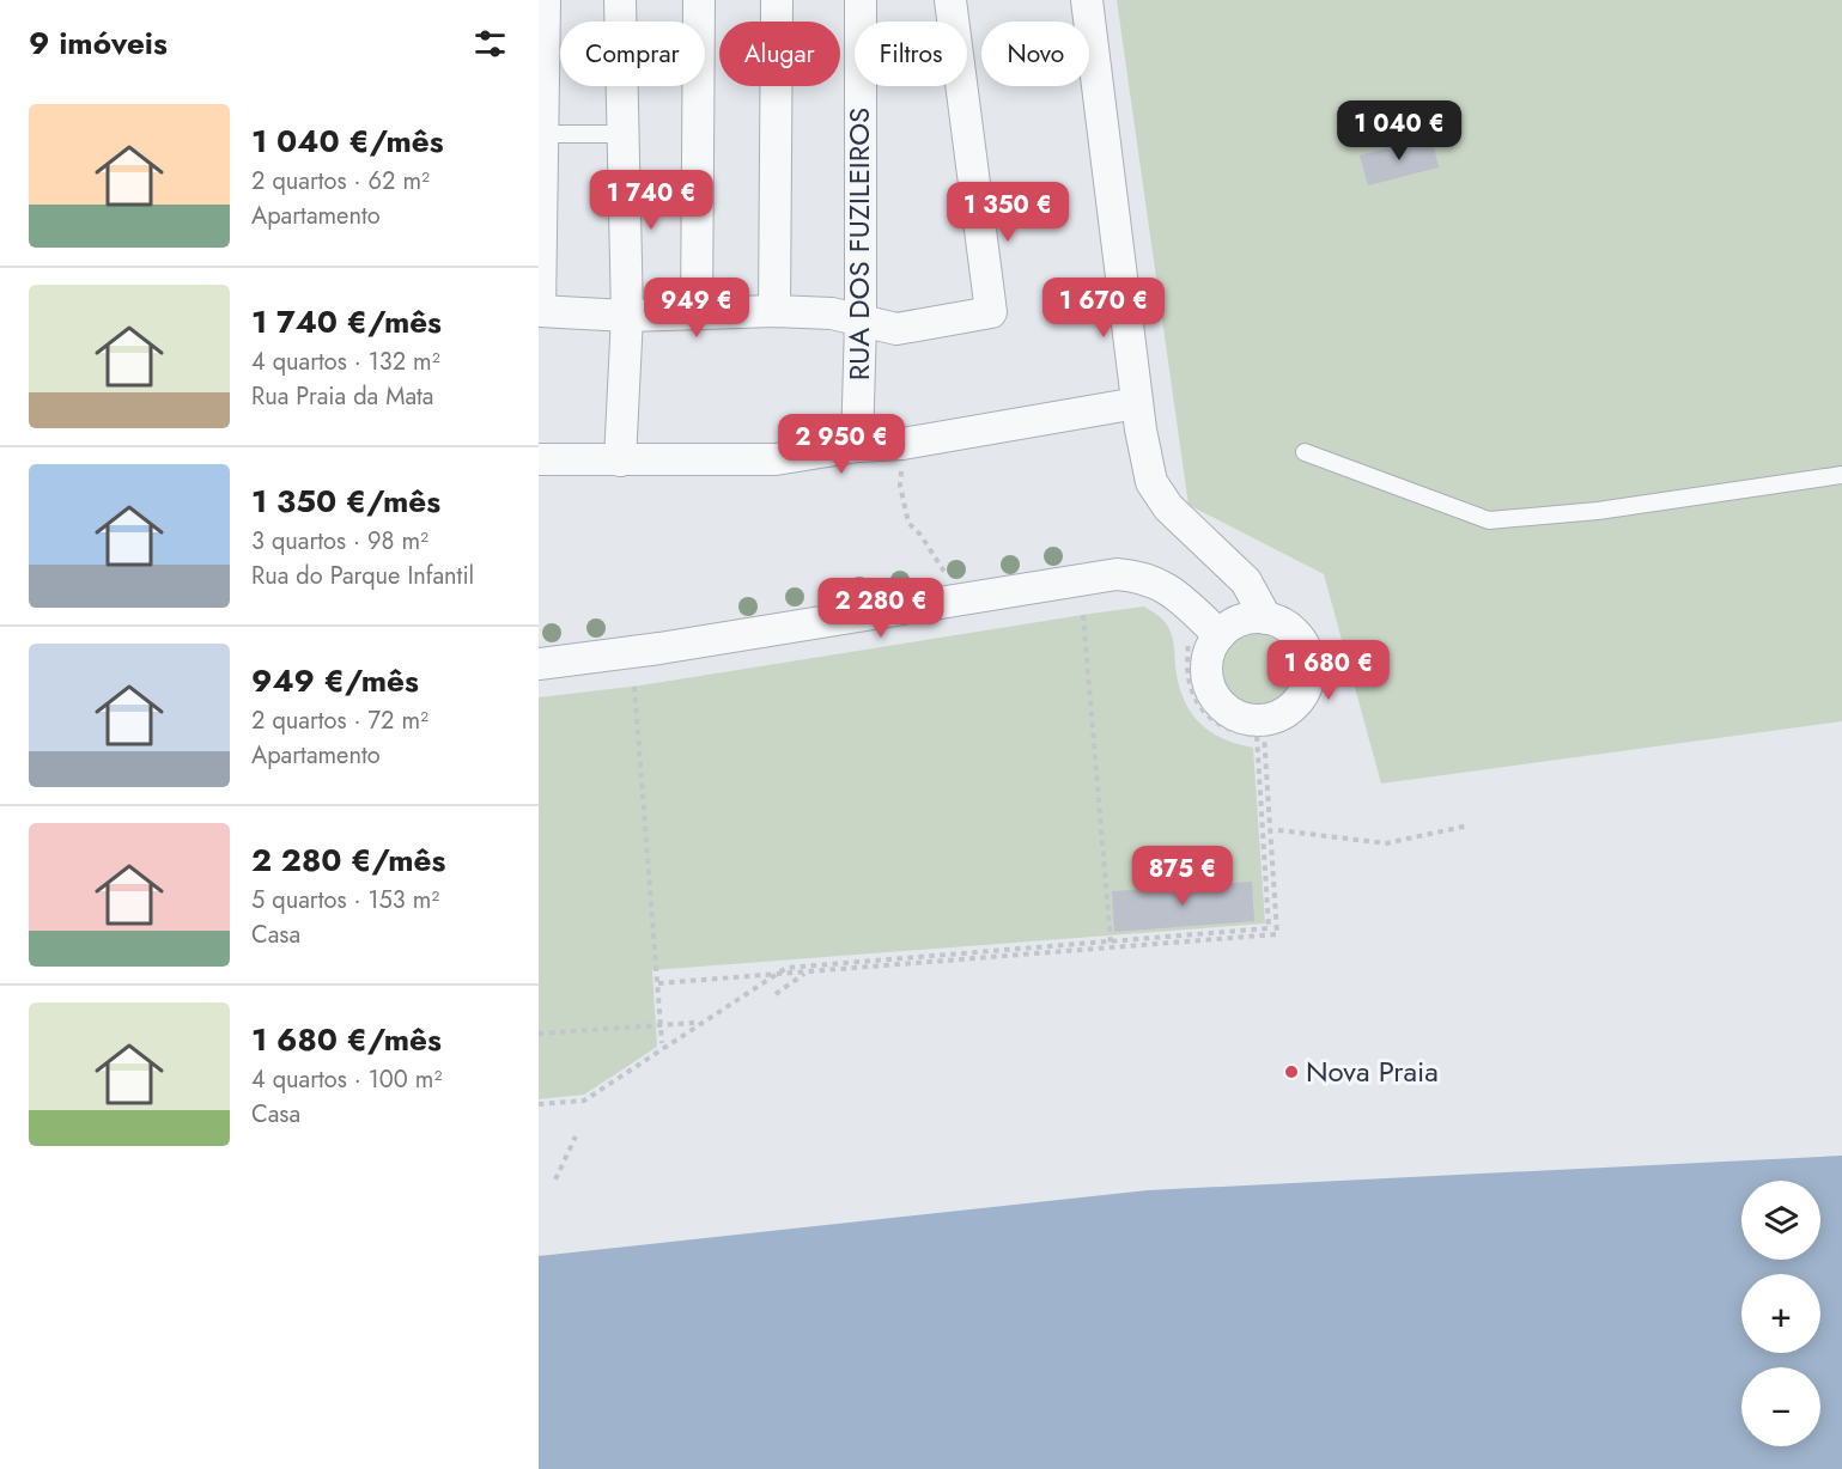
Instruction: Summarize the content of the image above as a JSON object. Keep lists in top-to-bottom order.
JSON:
{
  "streets": {
    "street": ["RUA DOS FUZILEIROS"]
  },
  "places": ["Nova Praia"],
  "page": {
    "heading": "9 imóveis",
    "chip": [
      "Comprar",
      "Alugar",
      "Filtros",
      "Novo"
    ],
    "list": [
      {
        "name": "1 040 €/mês",
        "note": "2 quartos · 62 m² · Apartamento"
      },
      {
        "name": "1 740 €/mês",
        "note": "4 quartos · 132 m² · Rua Praia da Mata"
      },
      {
        "name": "1 350 €/mês",
        "note": "3 quartos · 98 m² · Rua do Parque Infantil"
      },
      {
        "name": "949 €/mês",
        "note": "2 quartos · 72 m² · Apartamento"
      },
      {
        "name": "2 280 €/mês",
        "note": "5 quartos · 153 m² · Casa"
      },
      {
        "name": "1 680 €/mês",
        "note": "4 quartos · 100 m² · Casa"
      }
    ],
    "price": [
      "1 040 €",
      "1 740 €",
      "1 350 €",
      "949 €",
      "1 670 €",
      "2 950 €",
      "2 280 €",
      "1 680 €",
      "875 €"
    ],
    "map_buttons": ["+", "−"]
  }
}
